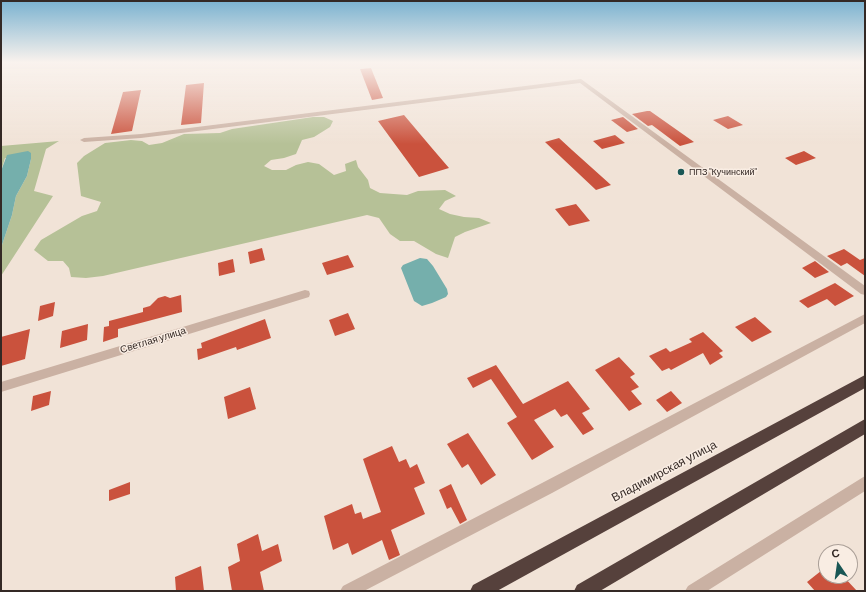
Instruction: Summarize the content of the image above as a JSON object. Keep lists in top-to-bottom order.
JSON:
{
  "streets": {
    "highway": ["Владимирская улица"],
    "street": ["Светлая улица"]
  },
  "places": ["ППЗ \"Кучинский\""],
  "north": "top"
}
